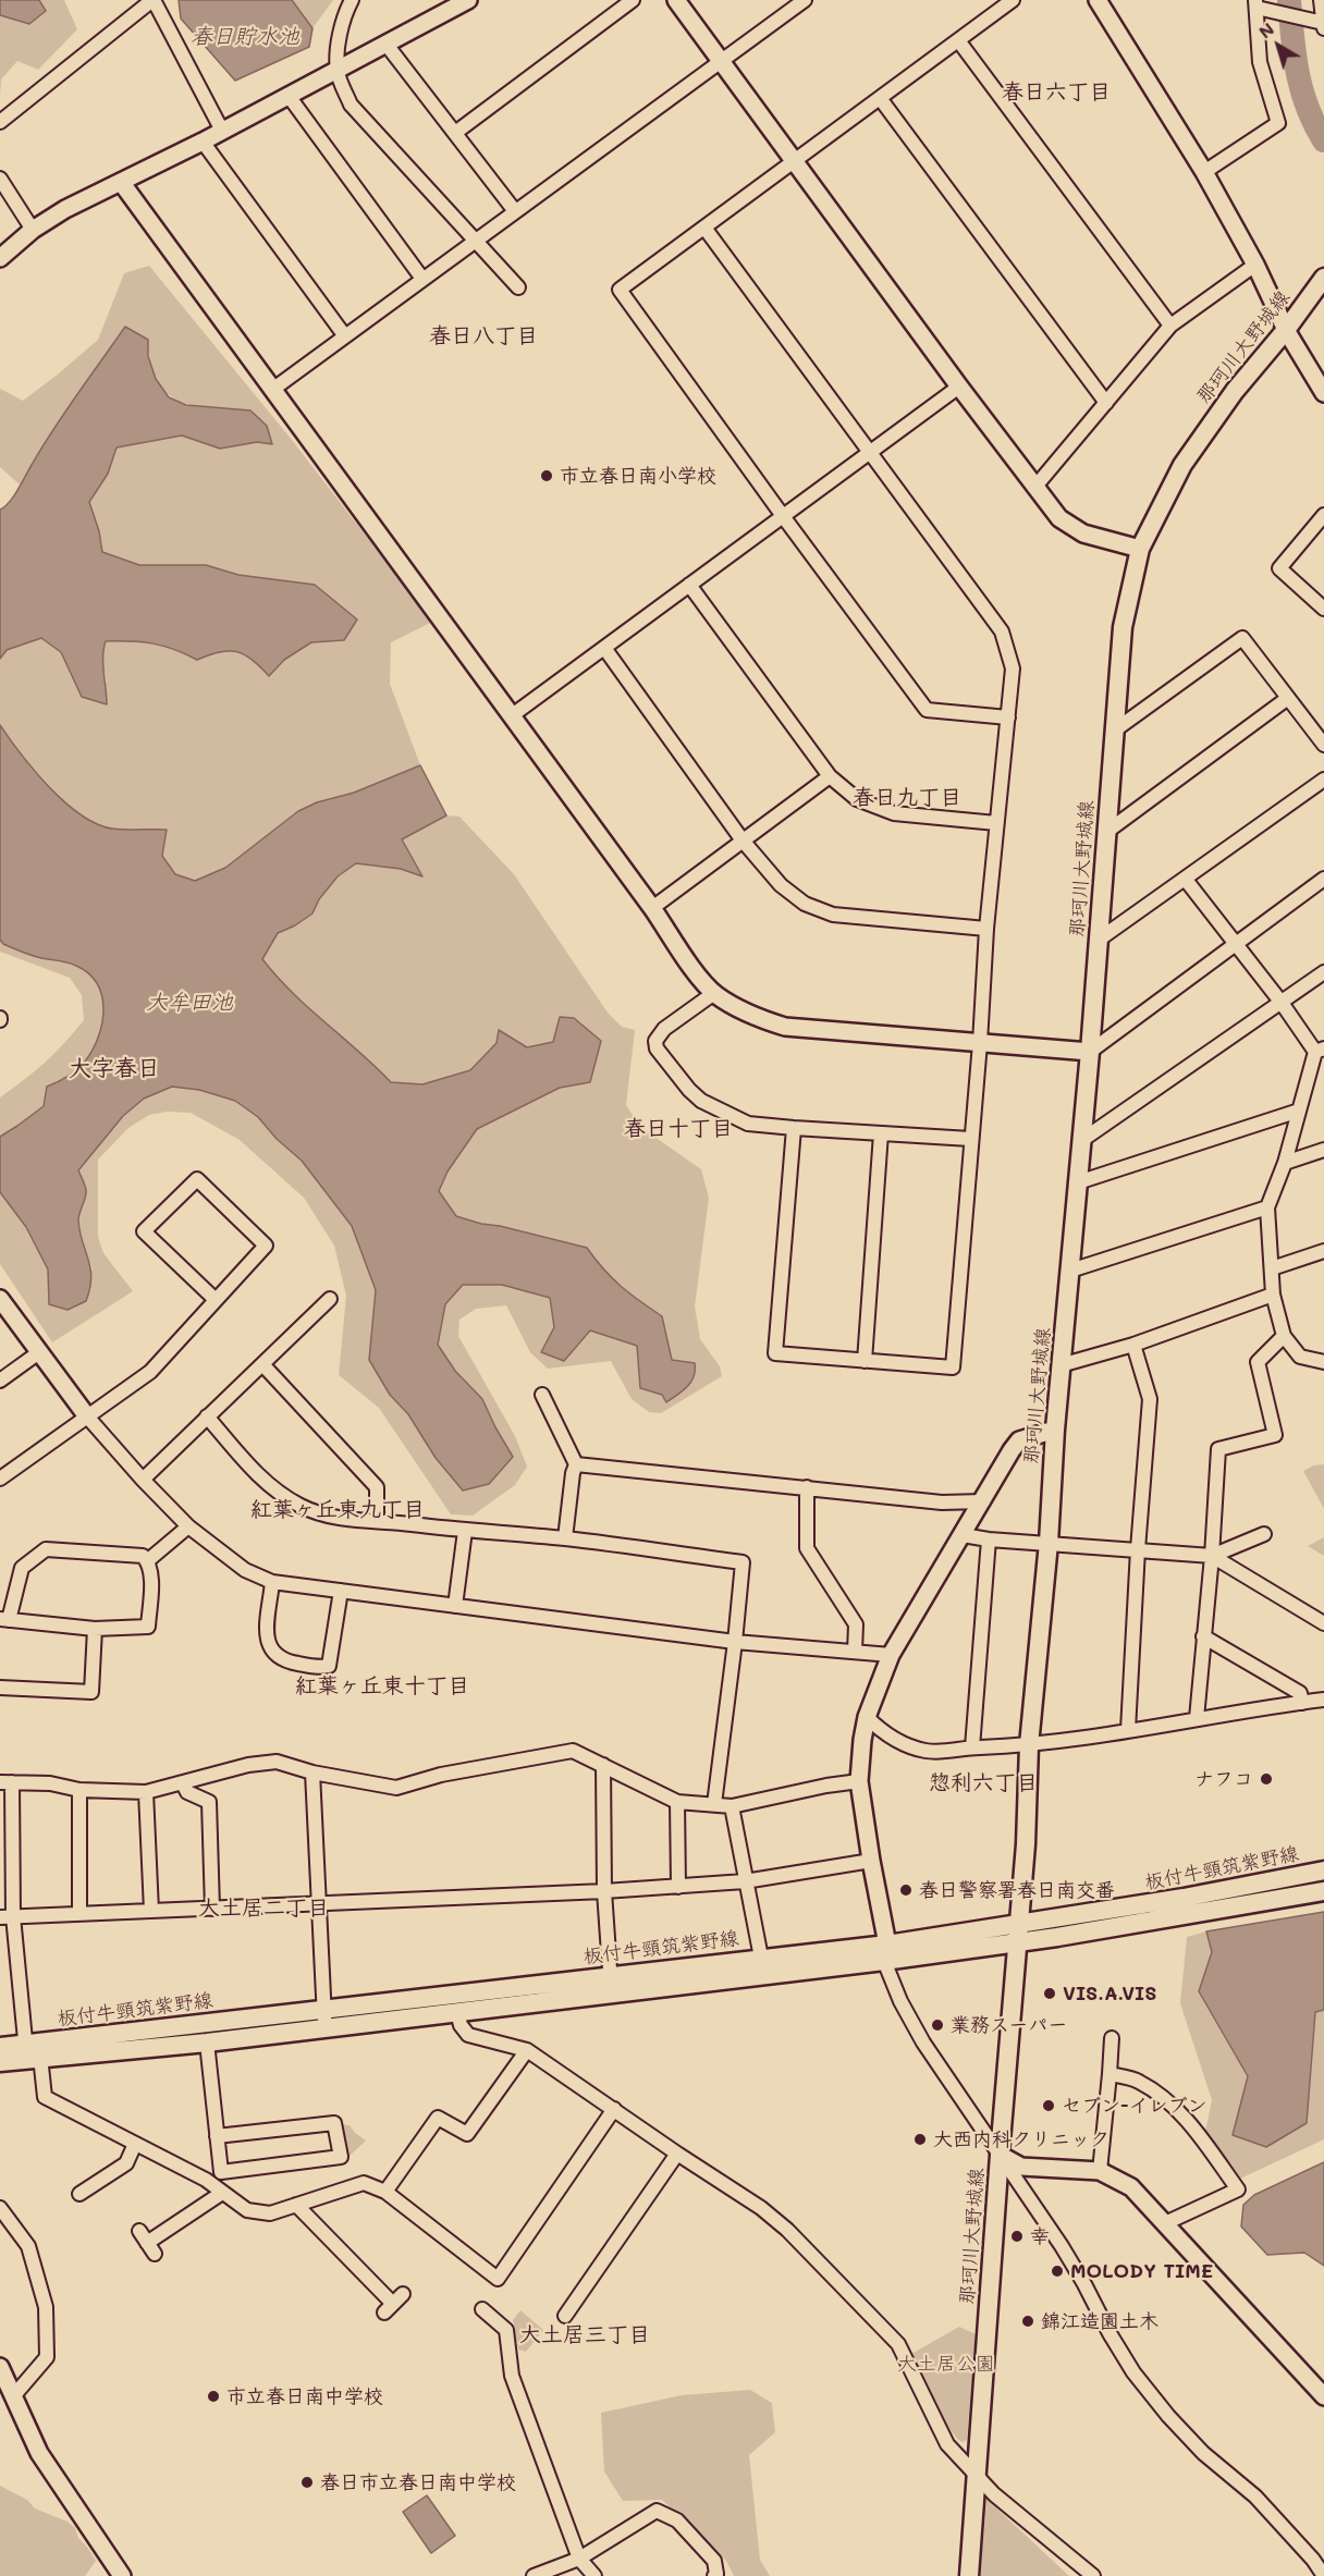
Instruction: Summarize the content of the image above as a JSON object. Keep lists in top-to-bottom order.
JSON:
{
  "streets": {
    "main road": ["那珂川大野城線", "板付牛頸筑紫野線"]
  },
  "crossings": [
    ["那珂川大野城線", "板付牛頸筑紫野線"]
  ],
  "districts": [
    "春日六丁目",
    "春日八丁目",
    "春日九丁目",
    "大字春日",
    "春日十丁目",
    "紅葉ヶ丘東九丁目",
    "紅葉ヶ丘東十丁目",
    "惣利六丁目",
    "大土居二丁目",
    "大土居三丁目"
  ],
  "water": ["春日貯水池", "大牟田池"],
  "parks": ["大土居公園"],
  "places": [
    "市立春日南小学校",
    "ナフコ",
    "春日警察署春日南交番",
    "VIS.A.VIS",
    "業務スーパー",
    "セブン-イレブン",
    "大西内科クリニック",
    "幸",
    "MOLODY TIME",
    "錦江造園土木",
    "市立春日南中学校",
    "春日市立春日南中学校"
  ],
  "north": "top left"
}
